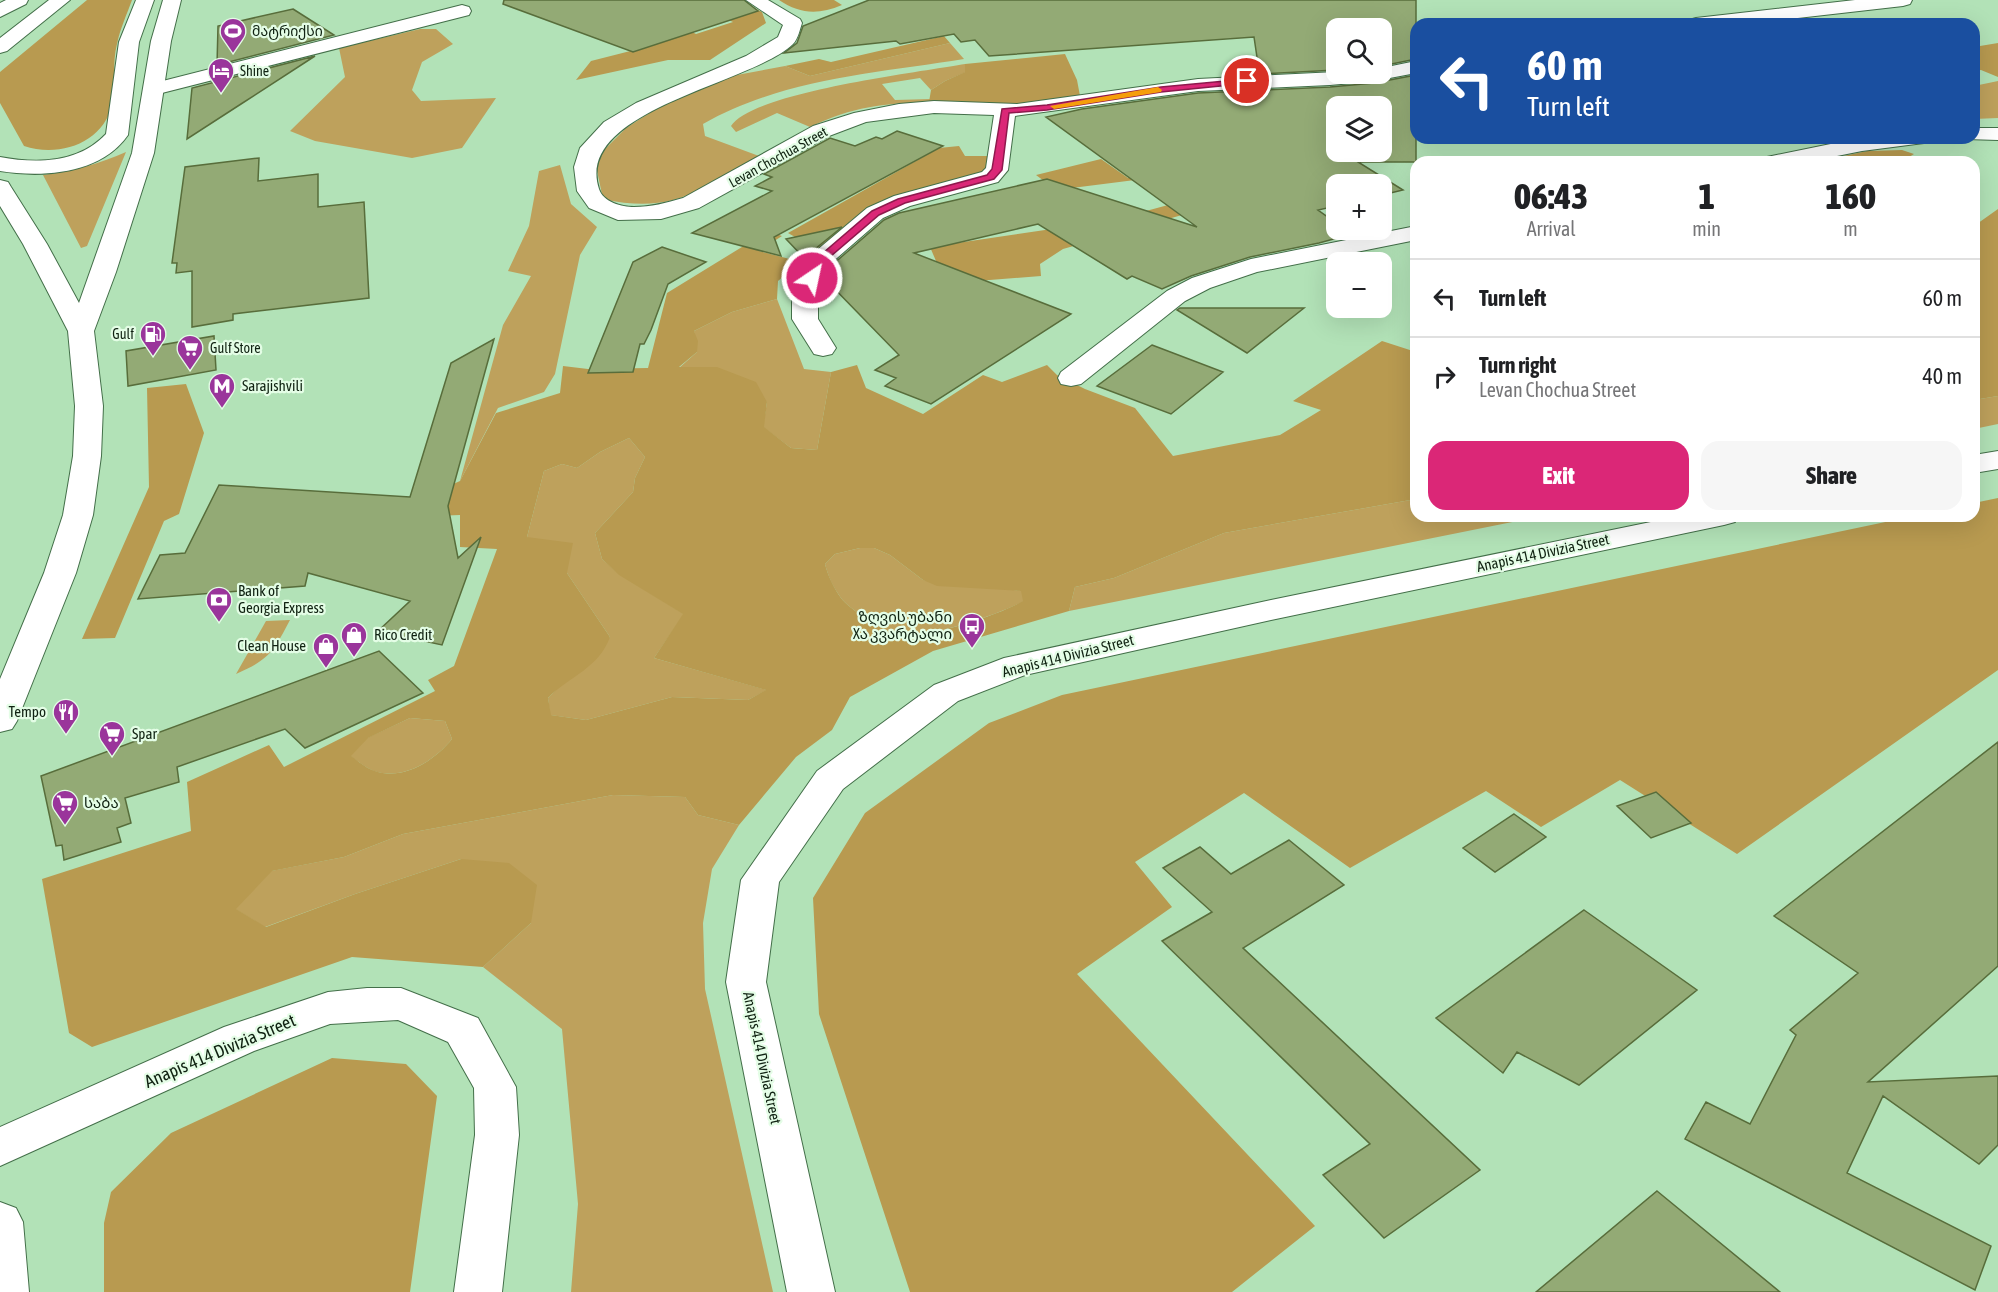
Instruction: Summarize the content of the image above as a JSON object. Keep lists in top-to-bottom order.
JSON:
{
  "streets": {
    "main road": ["Levan Chochua Street", "Anapis 414 Divizia Street"]
  },
  "places": {
    "sports": ["მატრიქსი"],
    "hotel": ["Shine"],
    "fuel station": ["Gulf"],
    "supermarket": ["Gulf Store", "Spar", "საბა"],
    "metro station": ["Sarajishvili"],
    "bank": ["Bank of Georgia Express"],
    "bus stop": ["ზღვის უბანი Xა კვარტალი"],
    "shop": ["Rico Credit", "Clean House"],
    "restaurant": ["Tempo"]
  },
  "page": {
    "map_buttons": ["+", "−"],
    "turn": ["60 m", "Turn left"],
    "eta": [
      "06:43",
      "Arrival",
      "1",
      "min",
      "160",
      "m"
    ],
    "list": [
      {
        "name": "Turn left",
        "value": "60 m"
      },
      {
        "name": "Turn right",
        "note": "Levan Chochua Street",
        "value": "40 m"
      }
    ],
    "buttons": ["Exit", "Share"]
  }
}
